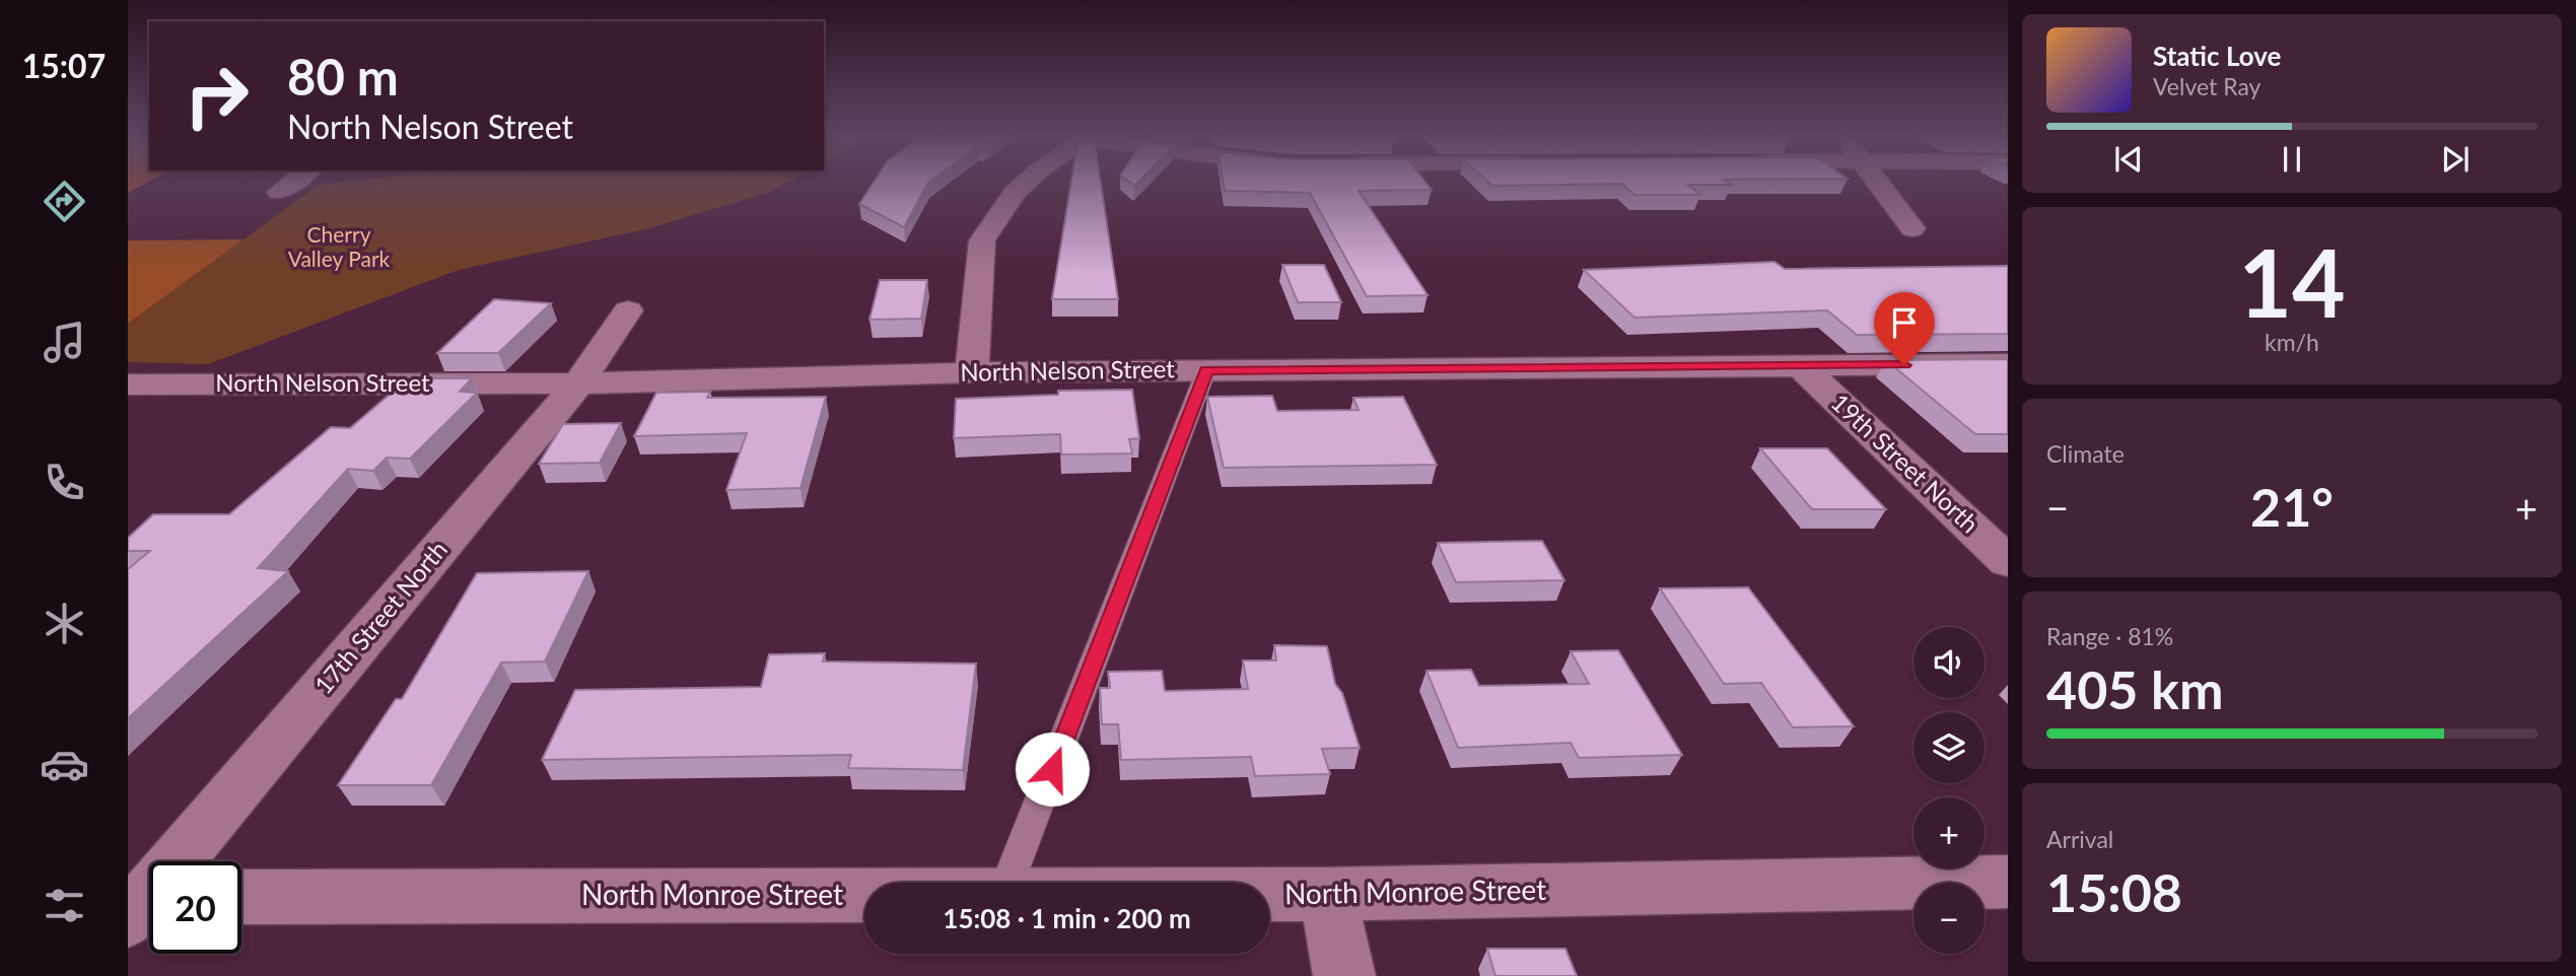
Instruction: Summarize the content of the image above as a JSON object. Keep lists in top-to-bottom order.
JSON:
{
  "streets": {
    "street": [
      "North Nelson Street",
      "19th Street North",
      "17th Street North",
      "North Monroe Street"
    ]
  },
  "crossings": [
    ["North Nelson Street", "19th Street North"],
    ["North Nelson Street", "17th Street North"]
  ],
  "parks": ["Cherry Valley Park"],
  "page": {
    "tabs": "15:07",
    "turn": ["80 m", "North Nelson Street"],
    "song": ["Static Love", "Velvet Ray"],
    "tile": [
      ["14", "km/h"],
      "Climate",
      ["Range · 81%", "405 km"],
      ["Arrival", "15:08"]
    ],
    "heat": ["−", "21°", "+"],
    "map_buttons": ["+", "−"],
    "limit": "20",
    "trip": "15:08 · 1 min · 200 m"
  }
}
